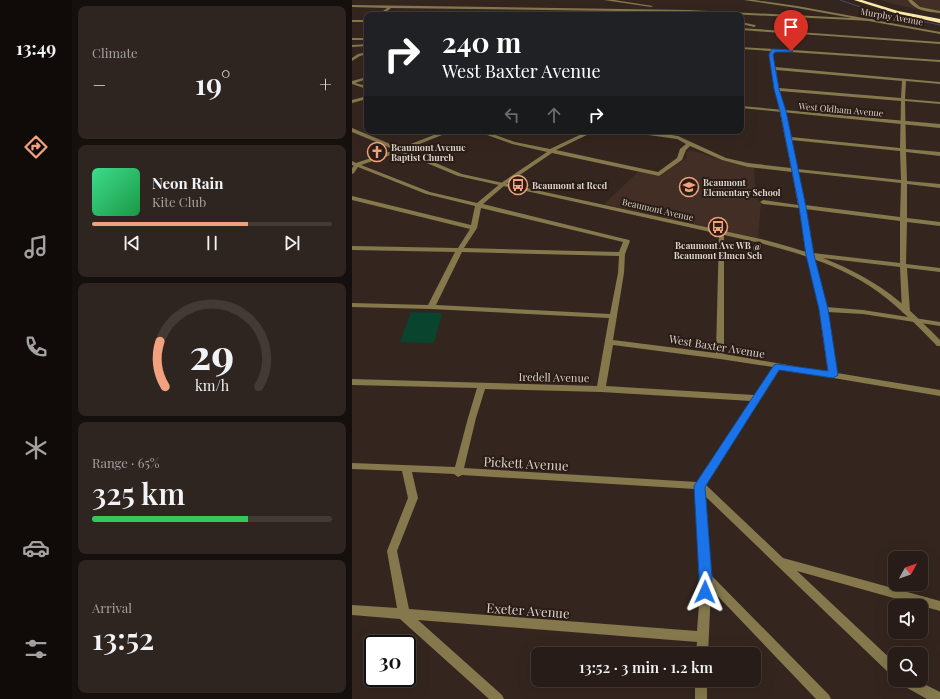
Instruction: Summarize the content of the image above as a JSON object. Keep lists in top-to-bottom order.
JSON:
{
  "streets": {
    "street": [
      "Murphy Avenue",
      "West Oldham Avenue",
      "Beaumont Avenue",
      "West Baxter Avenue",
      "Iredell Avenue",
      "Pickett Avenue",
      "Exeter Avenue"
    ]
  },
  "places": {
    "church": ["Beaumont Avenue Baptist Church"],
    "bus stop": ["Beaumont at Reed", "Beaumont Ave WB @ Beaumont Elmen Sch"],
    "school or university": ["Beaumont Elementary School"]
  },
  "north": "top right",
  "page": {
    "tabs": "13:49",
    "tile": [
      "Climate",
      ["Range · 65%", "325 km"],
      ["Arrival", "13:52"]
    ],
    "turn": ["240 m", "West Baxter Avenue"],
    "heat": ["−", "19°", "+"],
    "song": ["Neon Rain", "Kite Club"],
    "limit": "30",
    "trip": "13:52 · 3 min · 1.2 km",
    "gauge": ["29", "km/h"]
  }
}
